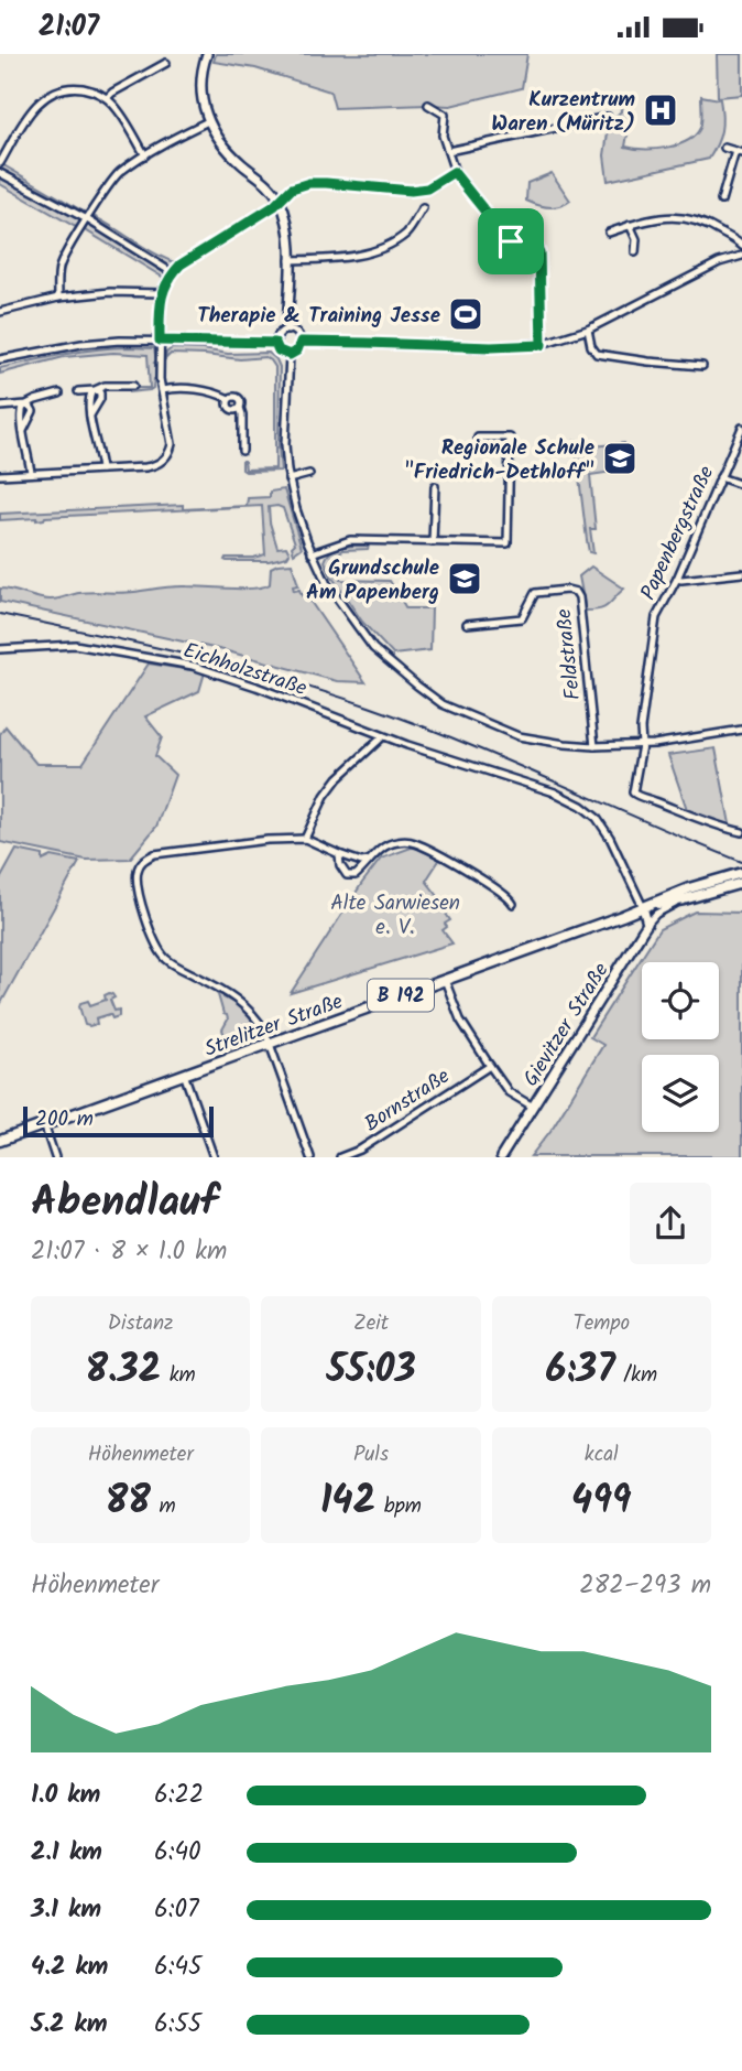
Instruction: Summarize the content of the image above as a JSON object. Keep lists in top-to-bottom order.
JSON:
{
  "streets": {
    "main road": ["B 192", "Strelitzer Straße"],
    "street": [
      "Papenbergstraße",
      "Feldstraße",
      "Eichholzstraße",
      "Gievitzer Straße",
      "Bornstraße"
    ]
  },
  "crossings": [
    ["Eichholzstraße", "B 192"],
    ["Eichholzstraße", "Strelitzer Straße"],
    ["B 192", "Strelitzer Straße"]
  ],
  "parks": ["Alte Sarwiesen e. V."],
  "places": {
    "hospital": ["Kurzentrum Waren (Müritz)"],
    "sports": ["Therapie & Training Jesse"],
    "school or university": ["Regionale Schule \"Friedrich-Dethloff\"", "Grundschule Am Papenberg"]
  },
  "scale_bar": "200 m",
  "page": {
    "status": "21:07",
    "scale": "200 m",
    "heading": ["Abendlauf", "21:07 · 8 × 1.0 km"],
    "stats": [
      ["Distanz", "8.32 km"],
      ["Zeit", "55:03"],
      ["Tempo", "6:37 /km"],
      ["Höhenmeter", "88 m"],
      ["Puls", "142 bpm"],
      ["kcal", "499"]
    ],
    "chart": ["Höhenmeter", "282–293 m"],
    "list": [
      {
        "name": "1.0 km",
        "note": "6:22"
      },
      {
        "name": "2.1 km",
        "note": "6:40"
      },
      {
        "name": "3.1 km",
        "note": "6:07"
      },
      {
        "name": "4.2 km",
        "note": "6:45"
      },
      {
        "name": "5.2 km",
        "note": "6:55"
      }
    ]
  }
}
